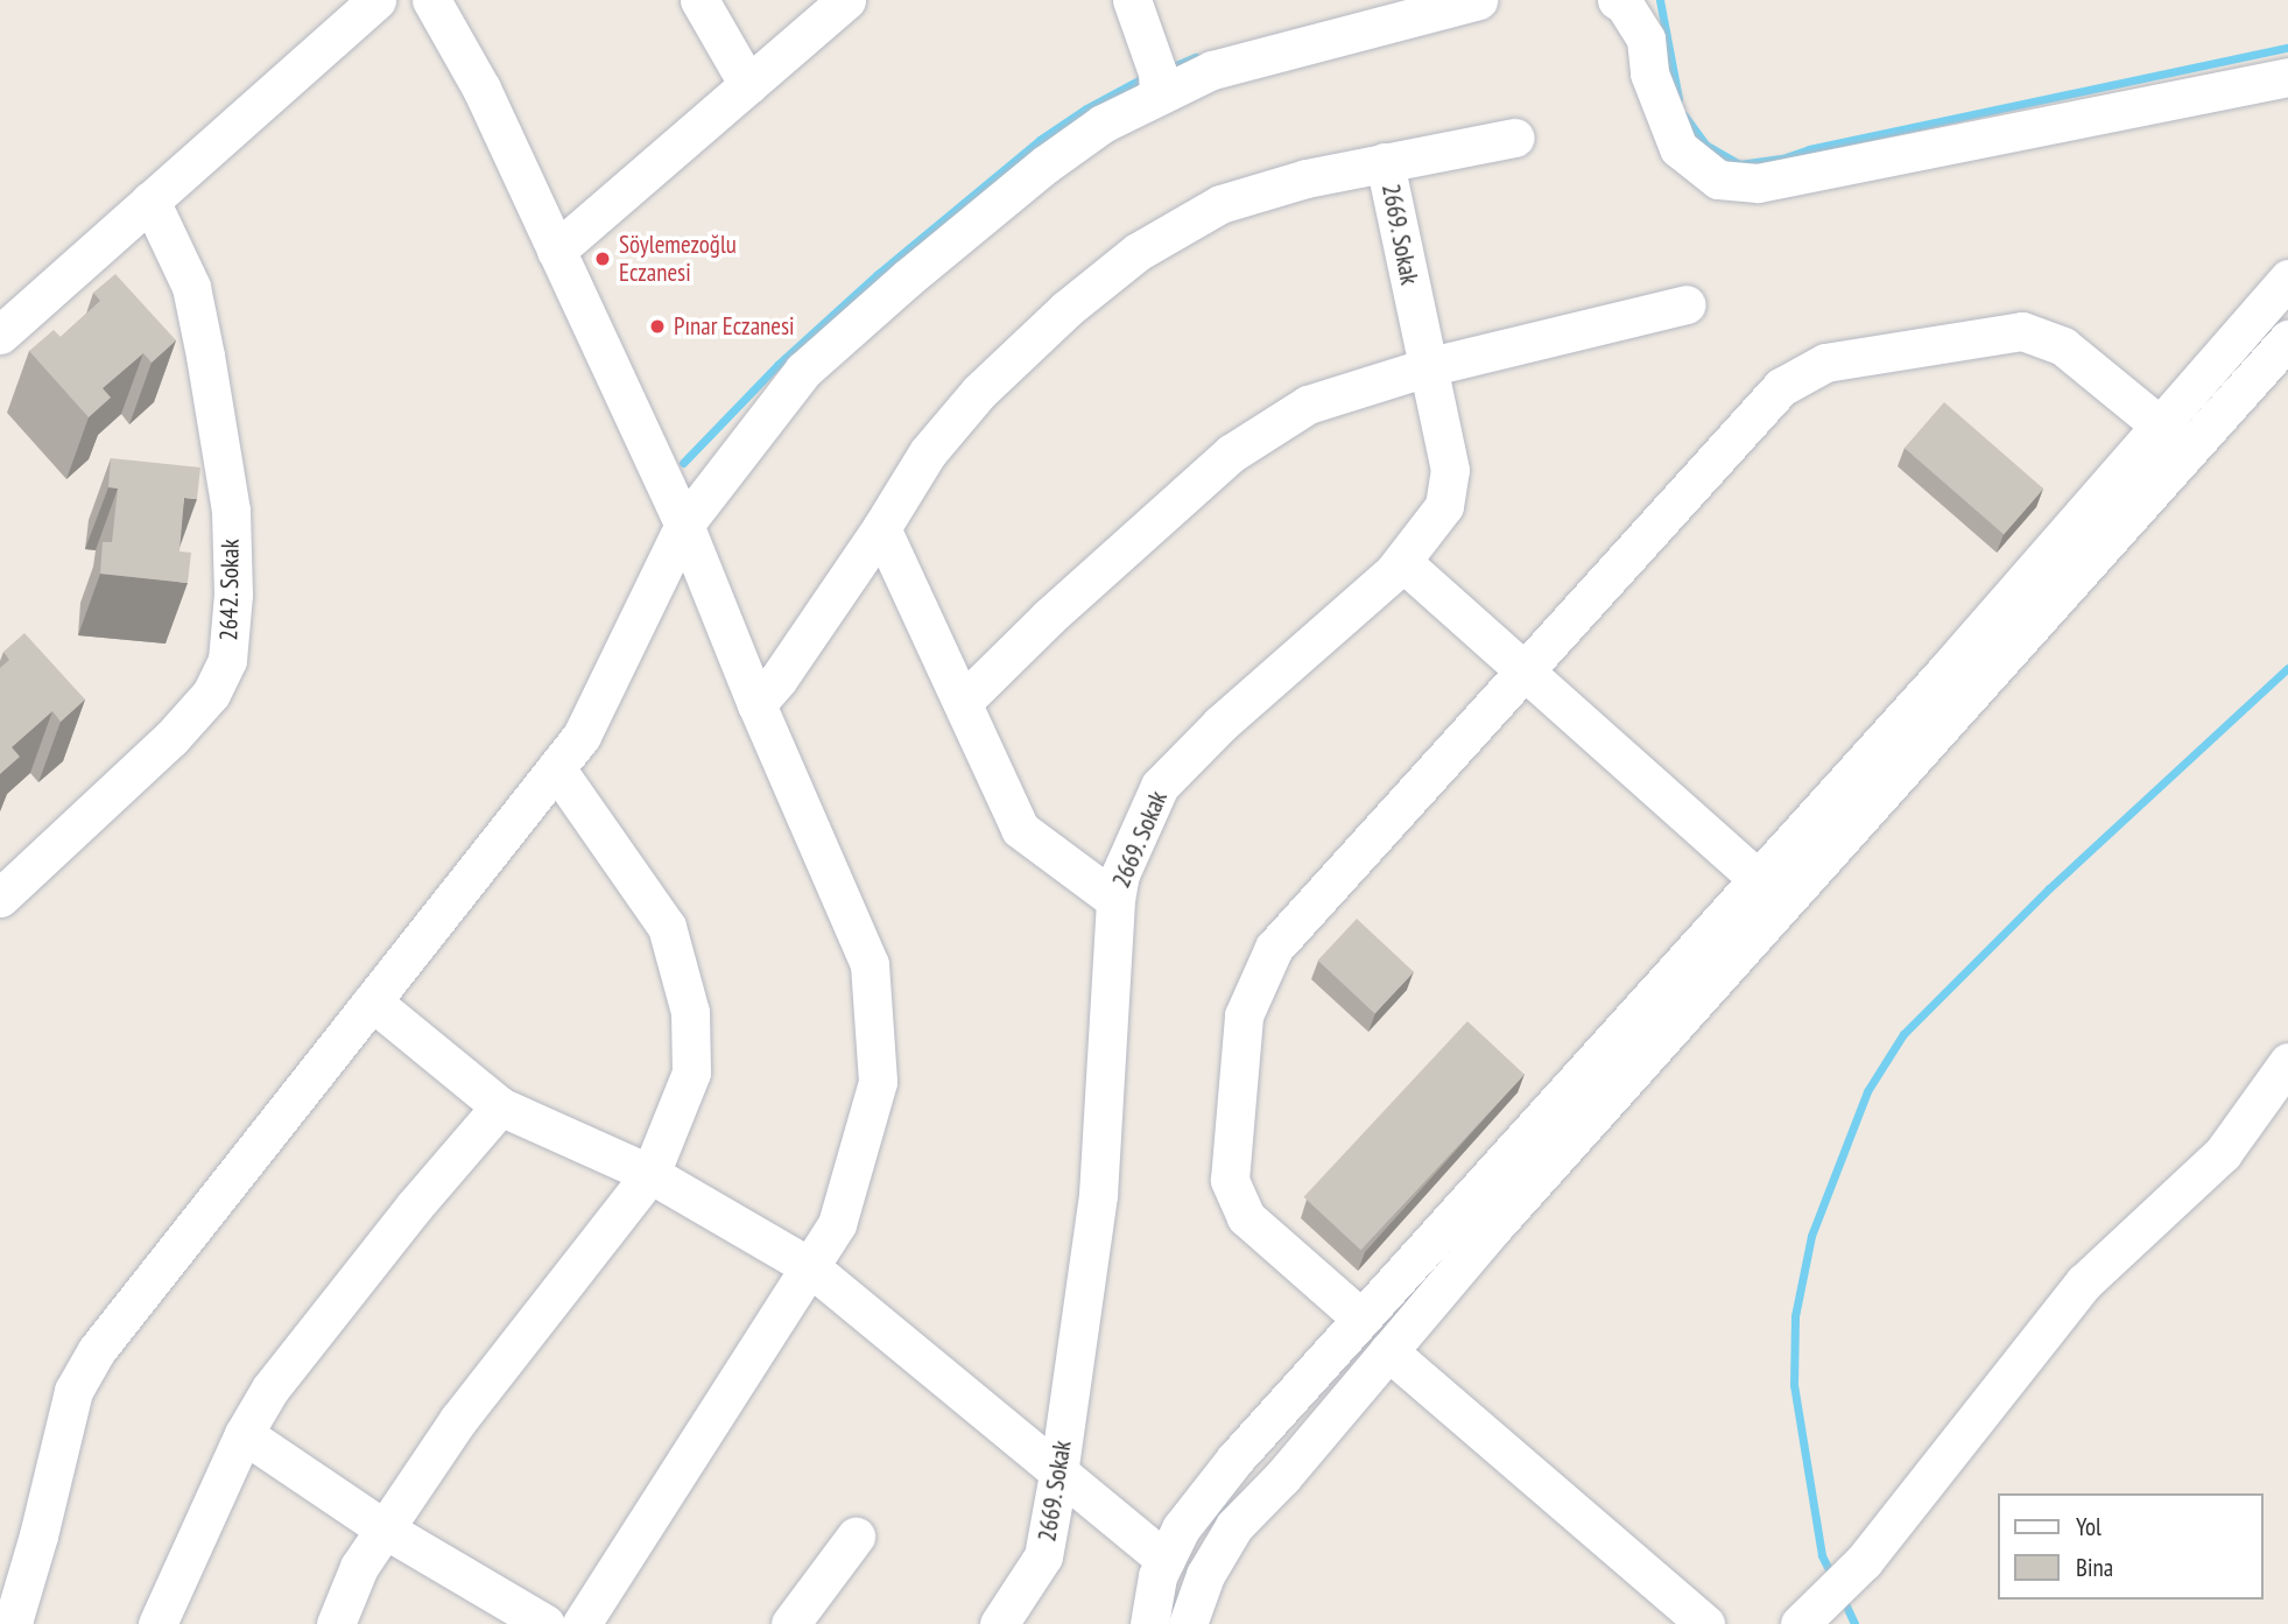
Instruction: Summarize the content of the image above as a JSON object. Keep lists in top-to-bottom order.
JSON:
{
  "streets": {
    "street": ["2669. Sokak", "2642. Sokak"]
  },
  "places": ["Söylemezoğlu Eczanesi", "Pınar Eczanesi"],
  "legend": ["Yol", "Bina"]
}
